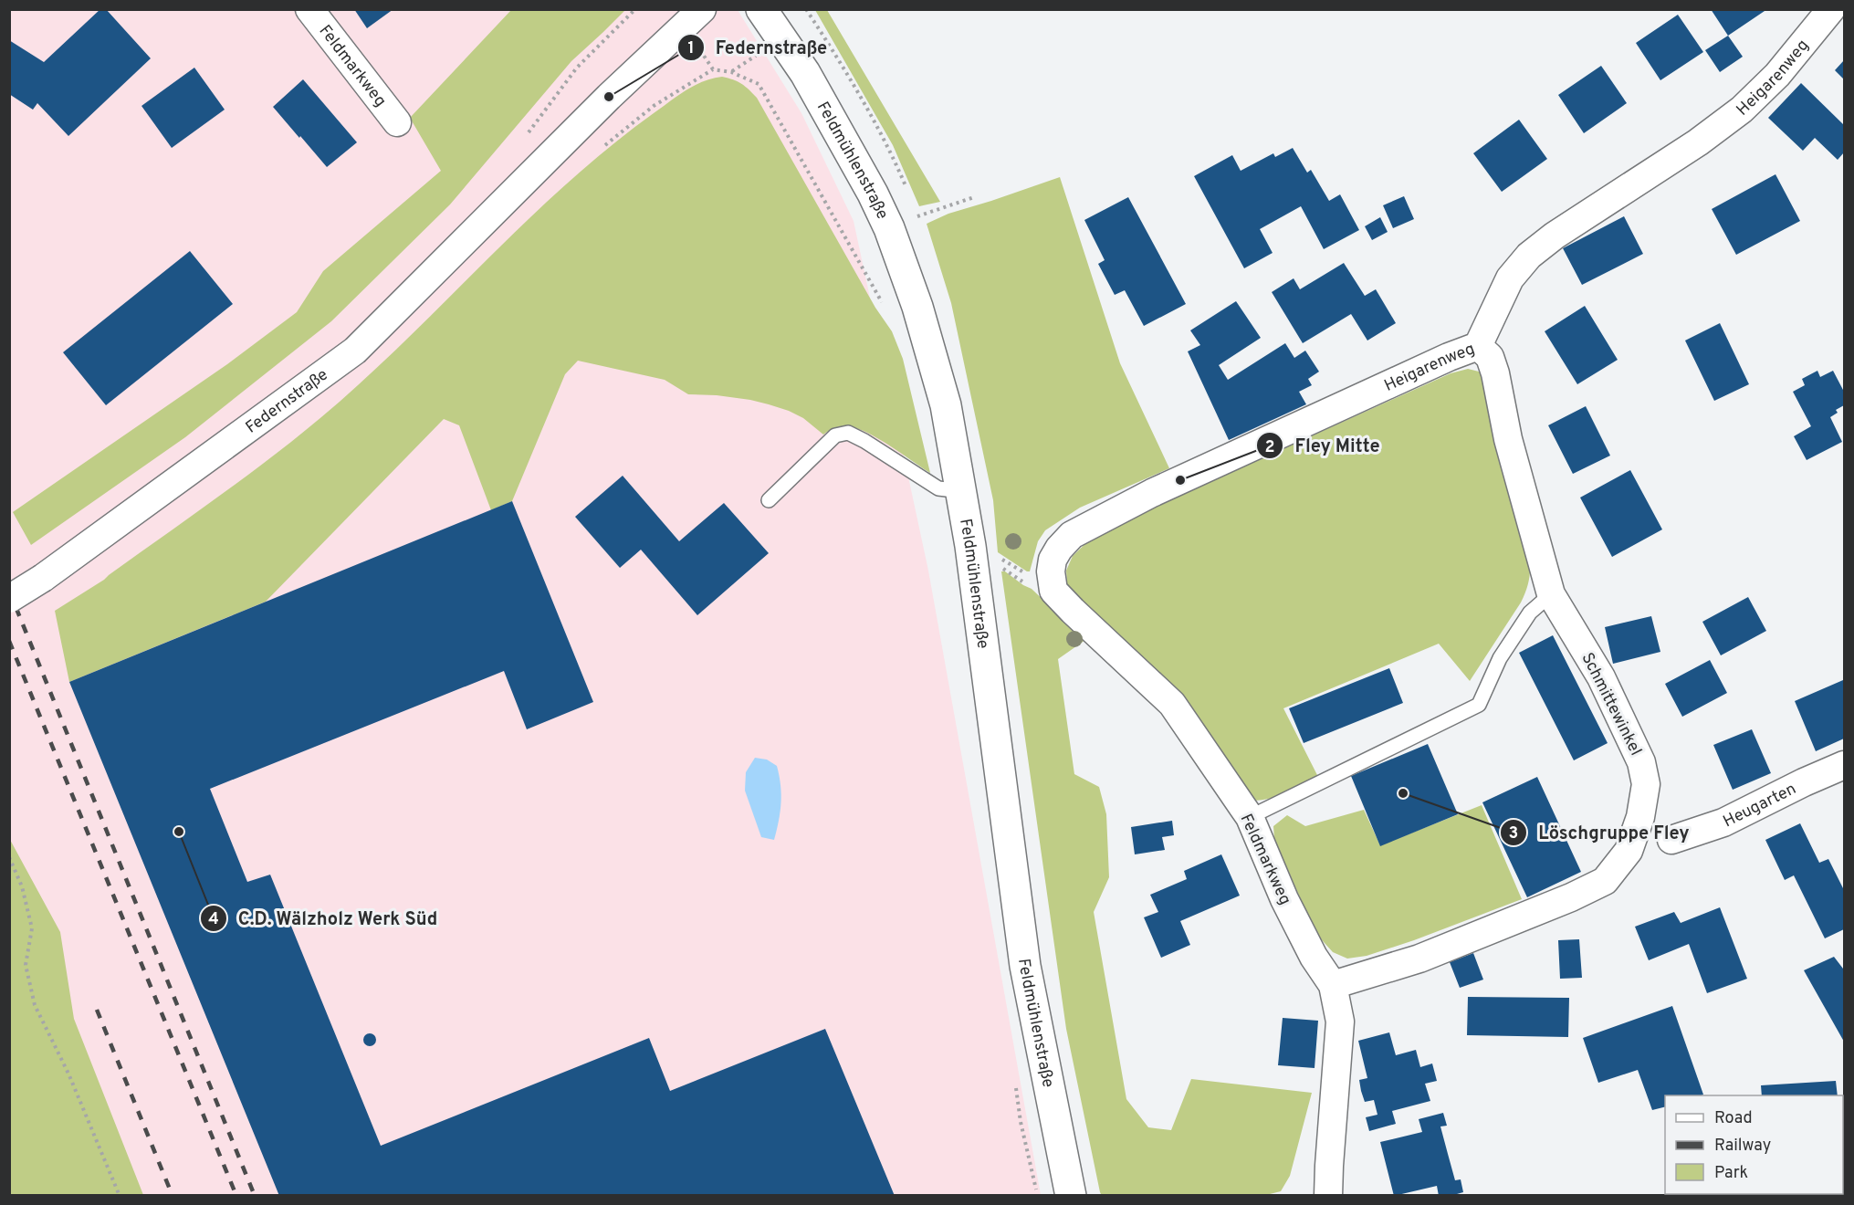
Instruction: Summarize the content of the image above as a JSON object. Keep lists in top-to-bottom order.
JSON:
{
  "streets": {
    "street": [
      "Feldmarkweg",
      "Heigarenweg",
      "Feldmühlenstraße",
      "Federnstraße",
      "Schmittewinkel",
      "Heugarten"
    ]
  },
  "crossings": [
    ["Feldmarkweg", "Heigarenweg"],
    ["Feldmarkweg", "Schmittewinkel"],
    ["Heigarenweg", "Schmittewinkel"]
  ],
  "places": [
    "Federnstraße",
    "Fley Mitte",
    "Löschgruppe Fley",
    "C.D. Wälzholz Werk Süd"
  ],
  "legend": ["Road", "Railway", "Park"]
}
